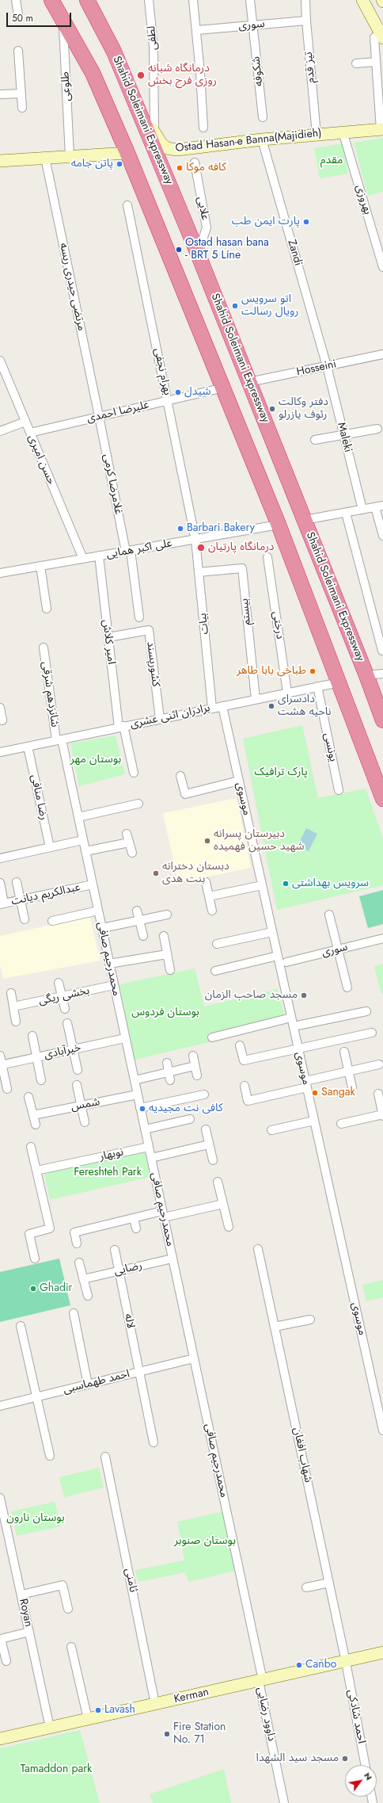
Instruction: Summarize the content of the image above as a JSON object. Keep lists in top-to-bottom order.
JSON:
{
  "streets": {
    "highway": ["Shahid Soleimani Expressway"],
    "main road": ["Ostad Hasan-e Banna(Majidieh)", "Kerman"],
    "street": [
      "سوری",
      "لطفی",
      "تیز قدم",
      "شکوفه",
      "طلوعی",
      "بهروزی",
      "علایی",
      "Zandi",
      "مرتضی حیدری ریسه",
      "Hosseini",
      "بهرام نجفی",
      "علیرضا احمدی",
      "Maleki",
      "حسن امیری",
      "غلامرضا کرمی",
      "علی اکبر همایی",
      "بیستم",
      "بیات",
      "درختی",
      "امیر کلاش",
      "کشورپسند",
      "شانزدهم شرقی",
      "برادران اثنی عشری",
      "یونسی",
      "رضا منافی",
      "موسوی",
      "عبدالکریم دیانت",
      "محمدرحیم صافی",
      "بخشی ریگی",
      "خیرآبادی",
      "شمس",
      "نوبهار",
      "رضایی",
      "لاله",
      "احمد طهماسبی",
      "شهاب افغان",
      "ثامنی",
      "Royan",
      "داوود رضایی",
      "احمد شادکی"
    ]
  },
  "crossings": [
    ["سوری", "تیز قدم"],
    ["سوری", "شکوفه"],
    ["لطفی", "Ostad Hasan-e Banna(Majidieh)"],
    ["تیز قدم", "Ostad Hasan-e Banna(Majidieh)"],
    ["Shahid Soleimani Expressway", "Ostad Hasan-e Banna(Majidieh)"],
    ["Shahid Soleimani Expressway", "علایی"],
    ["Shahid Soleimani Expressway", "Hosseini"],
    ["Ostad Hasan-e Banna(Majidieh)", "بهروزی"],
    ["Ostad Hasan-e Banna(Majidieh)", "Zandi"],
    ["Zandi", "Hosseini"],
    ["Zandi", "Maleki"],
    ["مرتضی حیدری ریسه", "علیرضا احمدی"],
    ["مرتضی حیدری ریسه", "غلامرضا کرمی"],
    ["Hosseini", "Maleki"],
    ["بهرام نجفی", "علیرضا احمدی"],
    ["بهرام نجفی", "علی اکبر همایی"],
    ["بهرام نجفی", "بیات"],
    ["علیرضا احمدی", "حسن امیری"],
    ["علیرضا احمدی", "غلامرضا کرمی"],
    ["حسن امیری", "علی اکبر همایی"],
    ["غلامرضا کرمی", "علی اکبر همایی"],
    ["علی اکبر همایی", "بیات"],
    ["علی اکبر همایی", "امیر کلاش"],
    ["بیستم", "بیات"],
    ["بیستم", "برادران اثنی عشری"],
    ["بیات", "برادران اثنی عشری"],
    ["درختی", "برادران اثنی عشری"],
    ["امیر کلاش", "کشورپسند"],
    ["امیر کلاش", "برادران اثنی عشری"],
    ["کشورپسند", "برادران اثنی عشری"],
    ["شانزدهم شرقی", "برادران اثنی عشری"],
    ["شانزدهم شرقی", "محمدرحیم صافی"],
    ["برادران اثنی عشری", "یونسی"],
    ["برادران اثنی عشری", "رضا منافی"],
    ["برادران اثنی عشری", "موسوی"],
    ["برادران اثنی عشری", "محمدرحیم صافی"],
    ["عبدالکریم دیانت", "محمدرحیم صافی"],
    ["محمدرحیم صافی", "بخشی ریگی"],
    ["محمدرحیم صافی", "خیرآبادی"],
    ["محمدرحیم صافی", "شمس"],
    ["محمدرحیم صافی", "نوبهار"],
    ["محمدرحیم صافی", "رضایی"],
    ["محمدرحیم صافی", "احمد طهماسبی"],
    ["محمدرحیم صافی", "Kerman"],
    ["محمدرحیم صافی", "داوود رضایی"],
    ["رضایی", "لاله"],
    ["لاله", "احمد طهماسبی"],
    ["شهاب افغان", "Kerman"],
    ["شهاب افغان", "احمد شادکی"],
    ["ثامنی", "Kerman"],
    ["Royan", "Kerman"],
    ["Kerman", "داوود رضایی"],
    ["Kerman", "احمد شادکی"]
  ],
  "parks": [
    "مقدم",
    "بوستان مهر",
    "پارک ترافیک",
    "بوستان فردوس",
    "Fereshteh Park",
    "بوستان نارون",
    "بوستان صنوبر",
    "Tamaddon park"
  ],
  "places": [
    "درمانگاه شبانه روزی فرح بخش",
    "پاتن جامه",
    "کافه موکا",
    "پارت ایمن طب",
    "Ostad hasan bana - BRT 5 Line",
    "اتو سرویس رویال رسالت",
    "شیدل",
    "دفتر وکالت رئوف یازرلو",
    "Barbari Bakery",
    "درمانگاه پارتیان",
    "طباخی بابا طاهر",
    "دادسرای ناحیه هشت",
    "دبیرستان پسرانه شهید حسین فهمیده",
    "دبستان دخترانه بنت هدی",
    "سرویس بهداشتی",
    "مسجد صاحب الزمان",
    "Sangak",
    "کافی نت مجیدیه",
    "Ghadir",
    "Canbo",
    "Lavash",
    "Fire Station No. 71",
    "مسجد سید الشهدا"
  ],
  "scale_bar": "50 m",
  "north": "top right"
}
